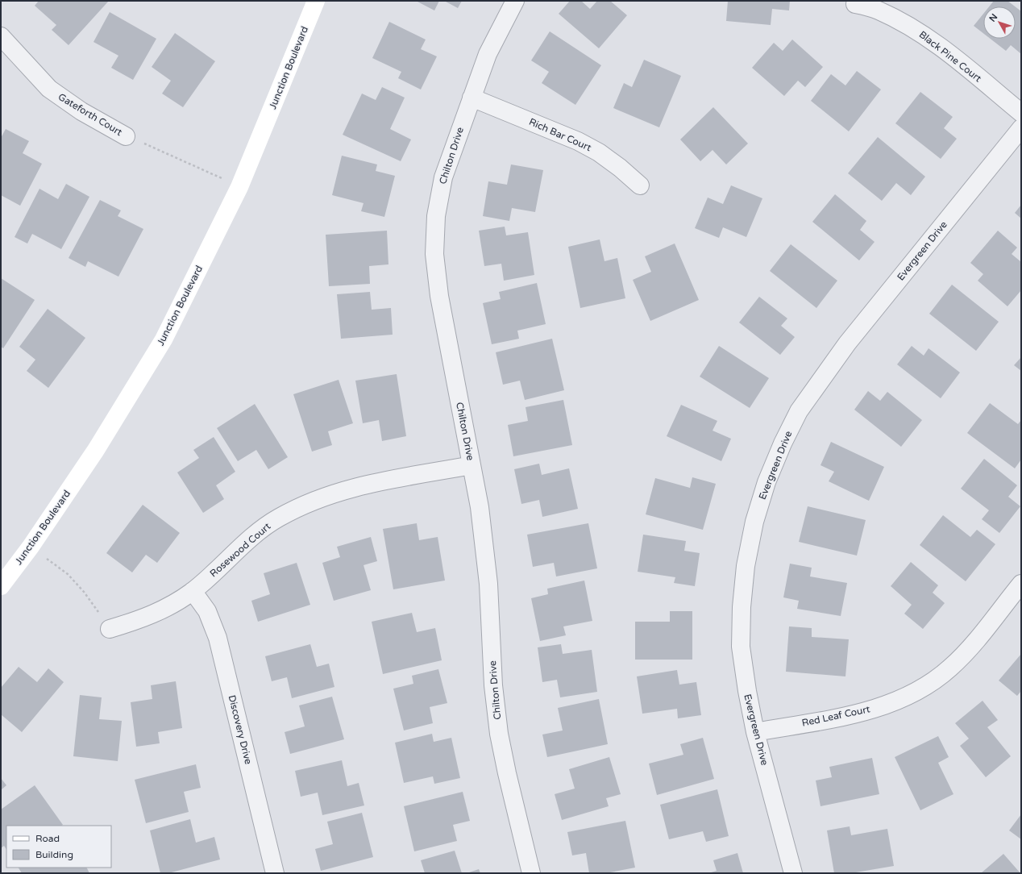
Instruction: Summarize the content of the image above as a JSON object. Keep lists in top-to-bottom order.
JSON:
{
  "streets": {
    "main road": ["Junction Boulevard"],
    "street": [
      "Black Pine Court",
      "Gateforth Court",
      "Rich Bar Court",
      "Chilton Drive",
      "Evergreen Drive",
      "Rosewood Court",
      "Red Leaf Court",
      "Discovery Drive"
    ]
  },
  "crossings": [
    ["Rich Bar Court", "Chilton Drive"],
    ["Chilton Drive", "Rosewood Court"],
    ["Evergreen Drive", "Red Leaf Court"],
    ["Rosewood Court", "Discovery Drive"]
  ],
  "legend": ["Road", "Building"],
  "north": "top left"
}
